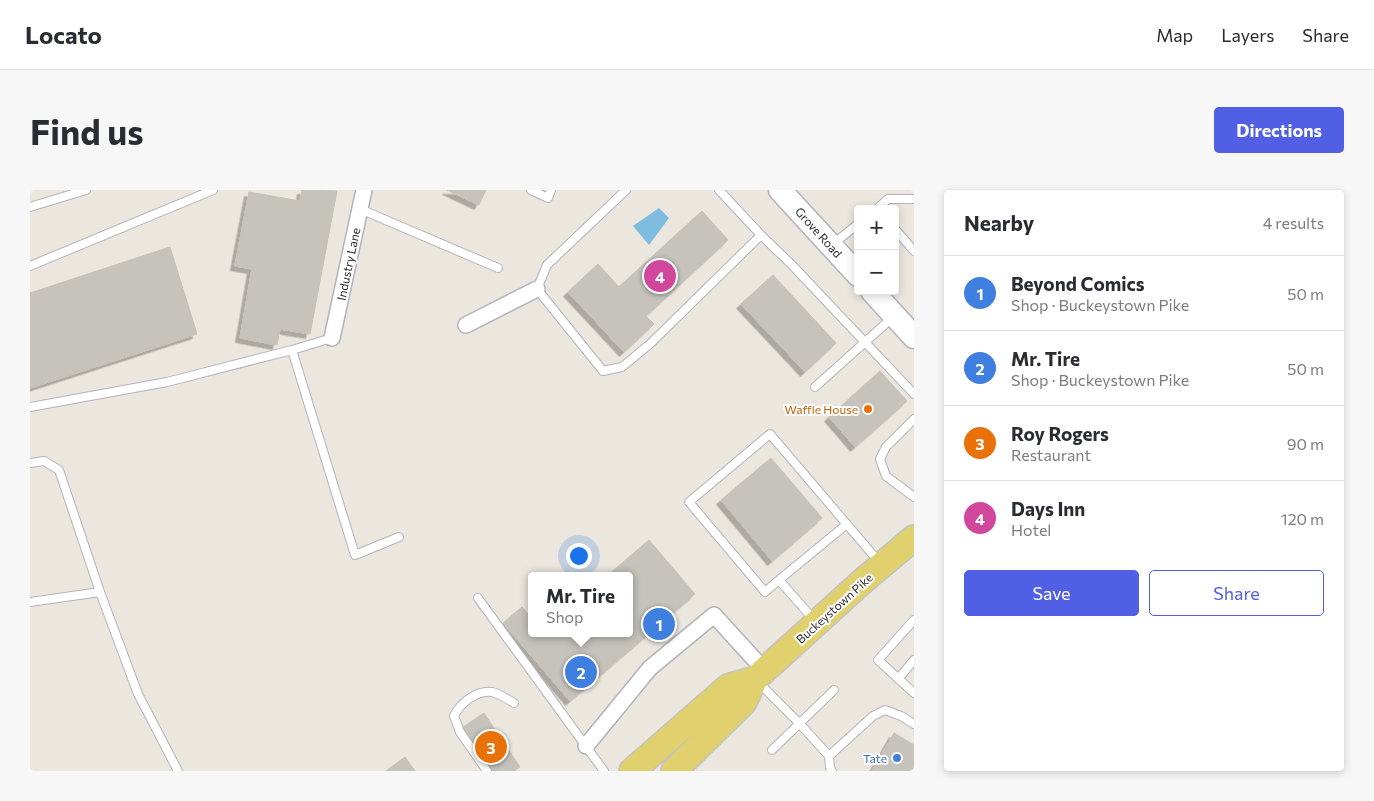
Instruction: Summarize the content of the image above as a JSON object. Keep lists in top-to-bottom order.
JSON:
{
  "streets": {
    "main road": ["Buckeystown Pike"],
    "street": ["Grove Road", "Industry Lane"]
  },
  "places": ["Waffle House", "Tate"],
  "page": {
    "header": "Locato",
    "nav": ["Map", "Layers", "Share"],
    "buttons": [
      "Directions",
      ["Save", "Share"]
    ],
    "title": "Find us",
    "heading": ["Nearby", "4 results"],
    "map_buttons": ["+", "−"],
    "list": [
      {
        "mark": "1",
        "name": "Beyond Comics",
        "note": "Shop · Buckeystown Pike",
        "value": "50 m"
      },
      {
        "mark": "2",
        "name": "Mr. Tire",
        "note": "Shop · Buckeystown Pike",
        "value": "50 m"
      },
      {
        "mark": "3",
        "name": "Roy Rogers",
        "note": "Restaurant",
        "value": "90 m"
      },
      {
        "mark": "4",
        "name": "Days Inn",
        "note": "Hotel",
        "value": "120 m"
      }
    ],
    "pins": [
      "4",
      "1",
      "2",
      "3"
    ],
    "popup": ["Mr. Tire", "Shop"]
  }
}
